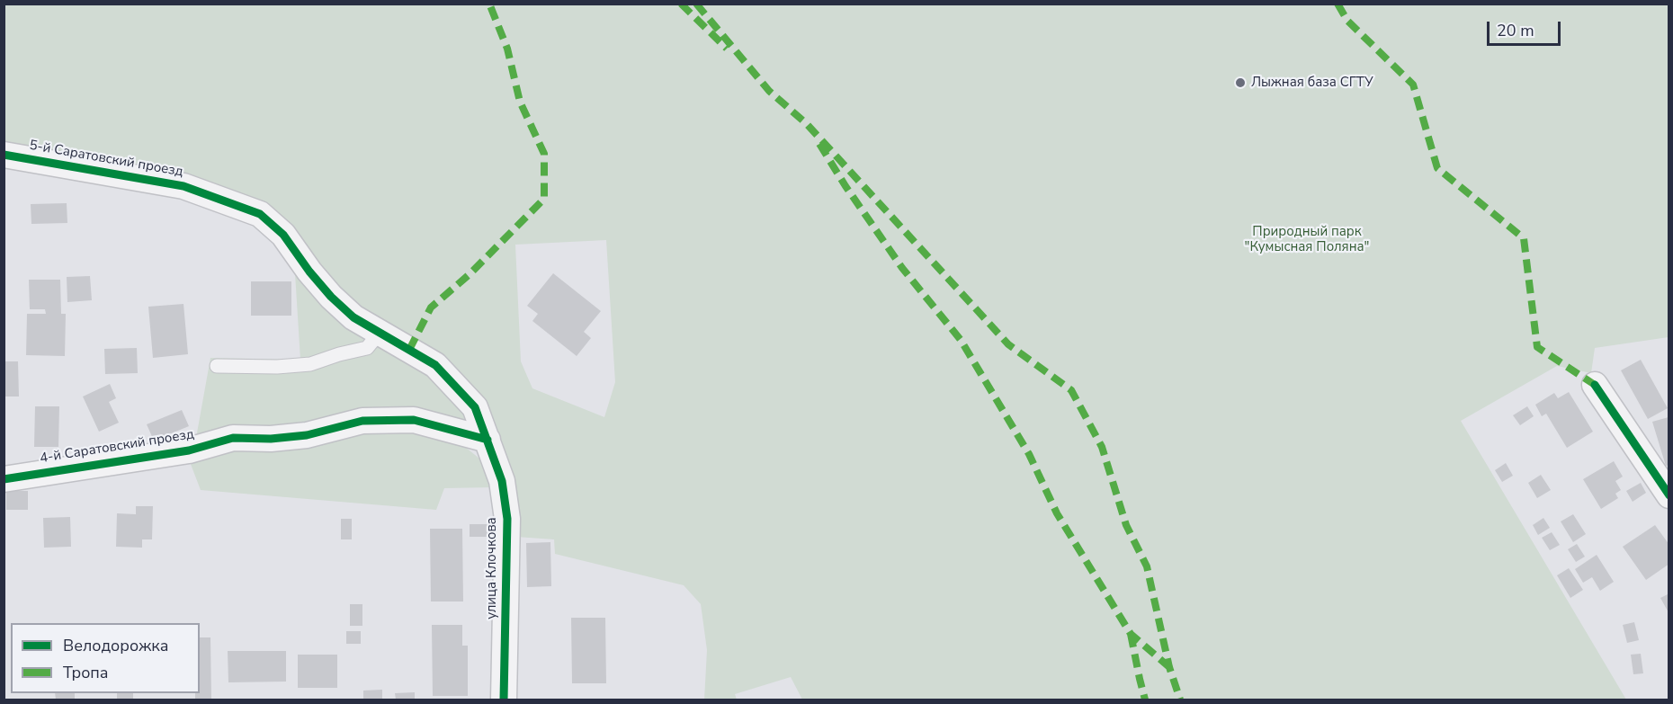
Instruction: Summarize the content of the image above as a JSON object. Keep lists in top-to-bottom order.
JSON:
{
  "streets": {
    "street": ["5-й Саратовский проезд", "4-й Саратовский проезд", "улица Клочкова"]
  },
  "crossings": [
    ["5-й Саратовский проезд", "4-й Саратовский проезд"],
    ["5-й Саратовский проезд", "улица Клочкова"],
    ["4-й Саратовский проезд", "улица Клочкова"]
  ],
  "parks": ["Природный парк \"Кумысная Поляна\""],
  "places": ["Лыжная база СГТУ"],
  "legend": ["Велодорожка", "Тропа"],
  "scale_bar": "20 m"
}
